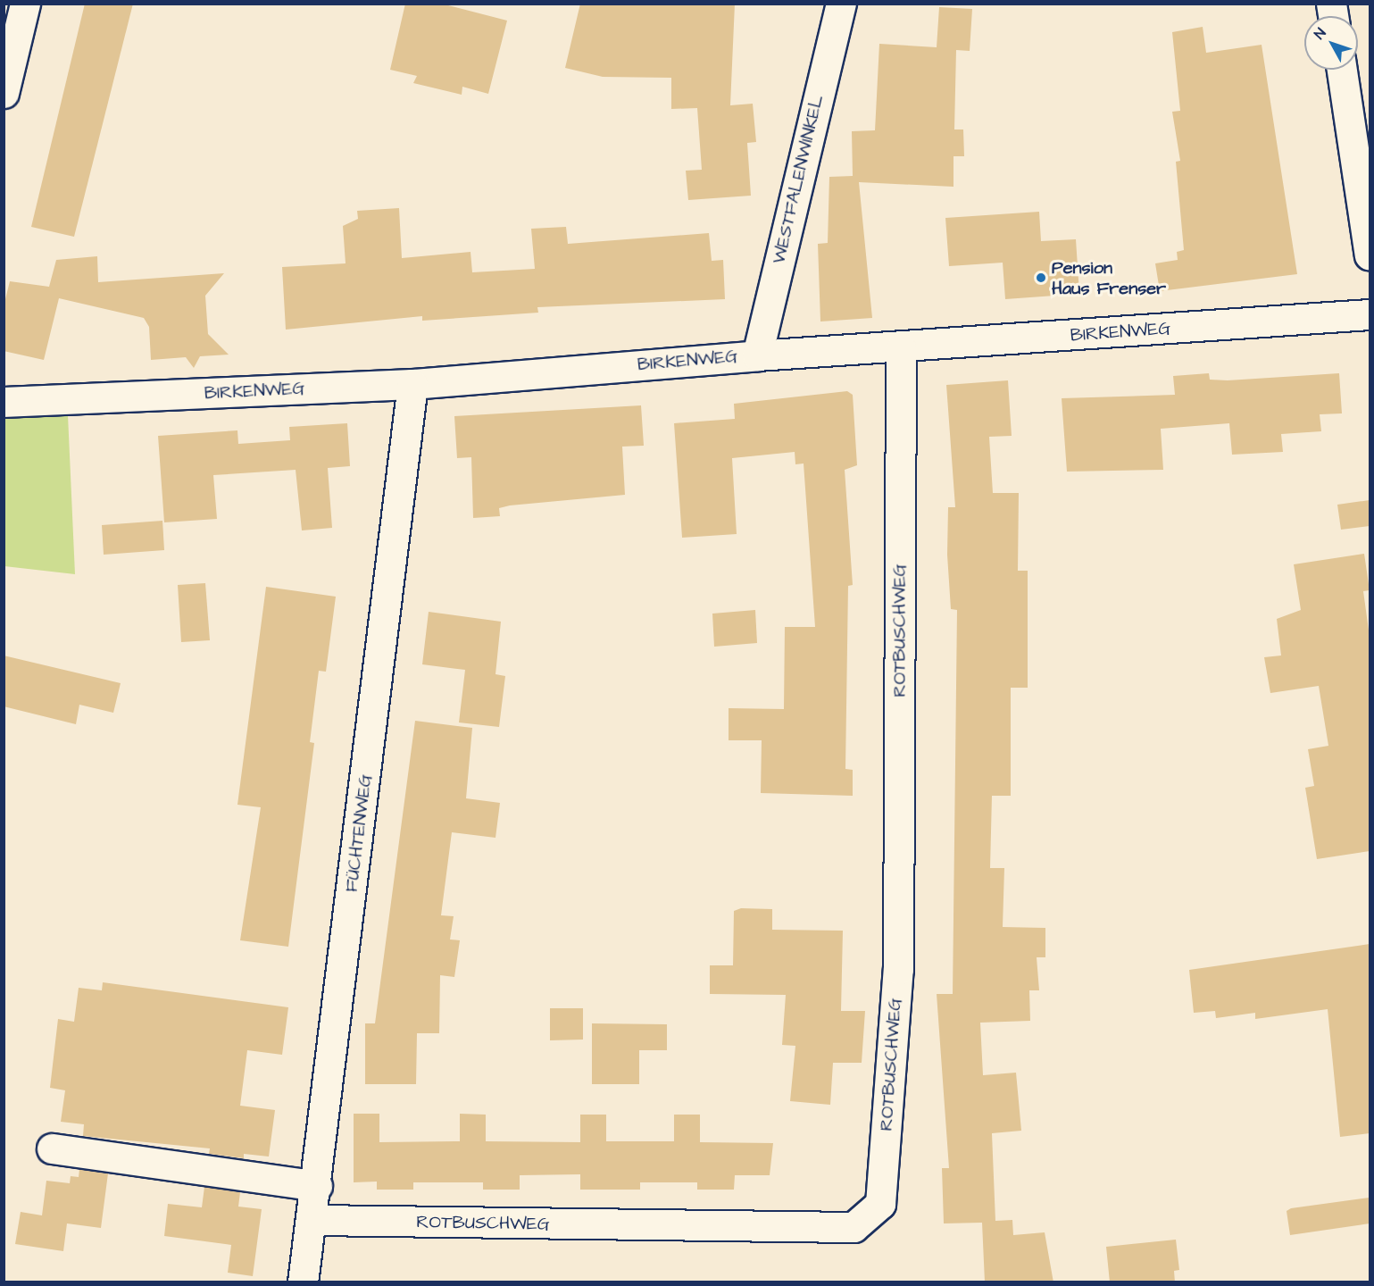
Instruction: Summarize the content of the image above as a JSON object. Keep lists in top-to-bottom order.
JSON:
{
  "streets": {
    "street": [
      "WESTFALENWINKEL",
      "BIRKENWEG",
      "ROTBUSCHWEG",
      "FÜCHTENWEG"
    ]
  },
  "crossings": [
    ["WESTFALENWINKEL", "BIRKENWEG"],
    ["BIRKENWEG", "ROTBUSCHWEG"],
    ["BIRKENWEG", "FÜCHTENWEG"],
    ["ROTBUSCHWEG", "FÜCHTENWEG"]
  ],
  "places": ["Pension Haus Frenser"],
  "north": "top left"
}
